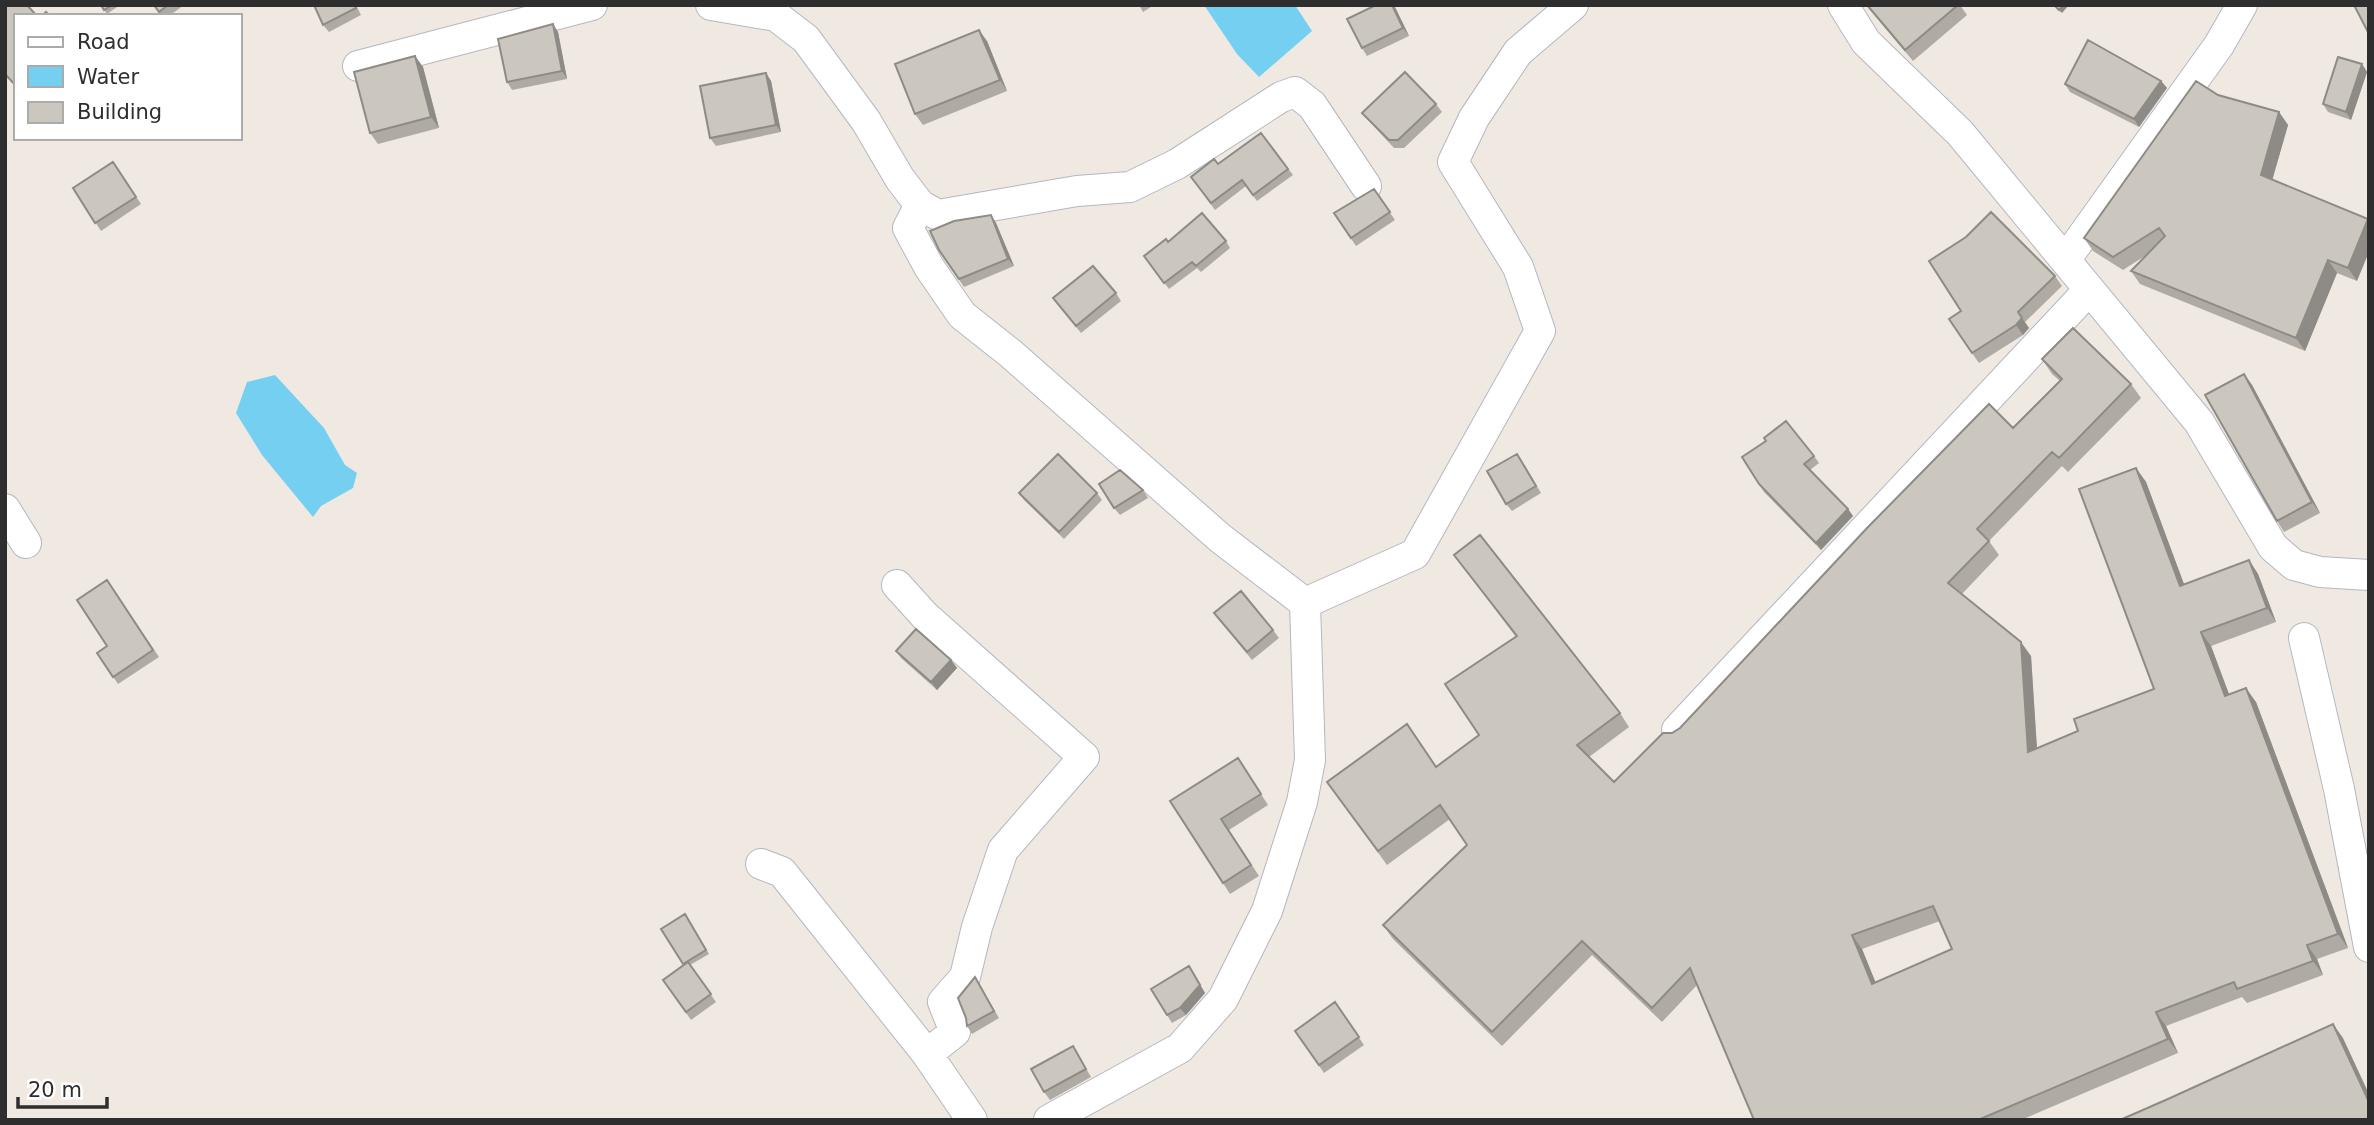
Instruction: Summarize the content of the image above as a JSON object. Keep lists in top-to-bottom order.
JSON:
{
  "legend": ["Road", "Water", "Building"],
  "scale_bar": "20 m"
}
